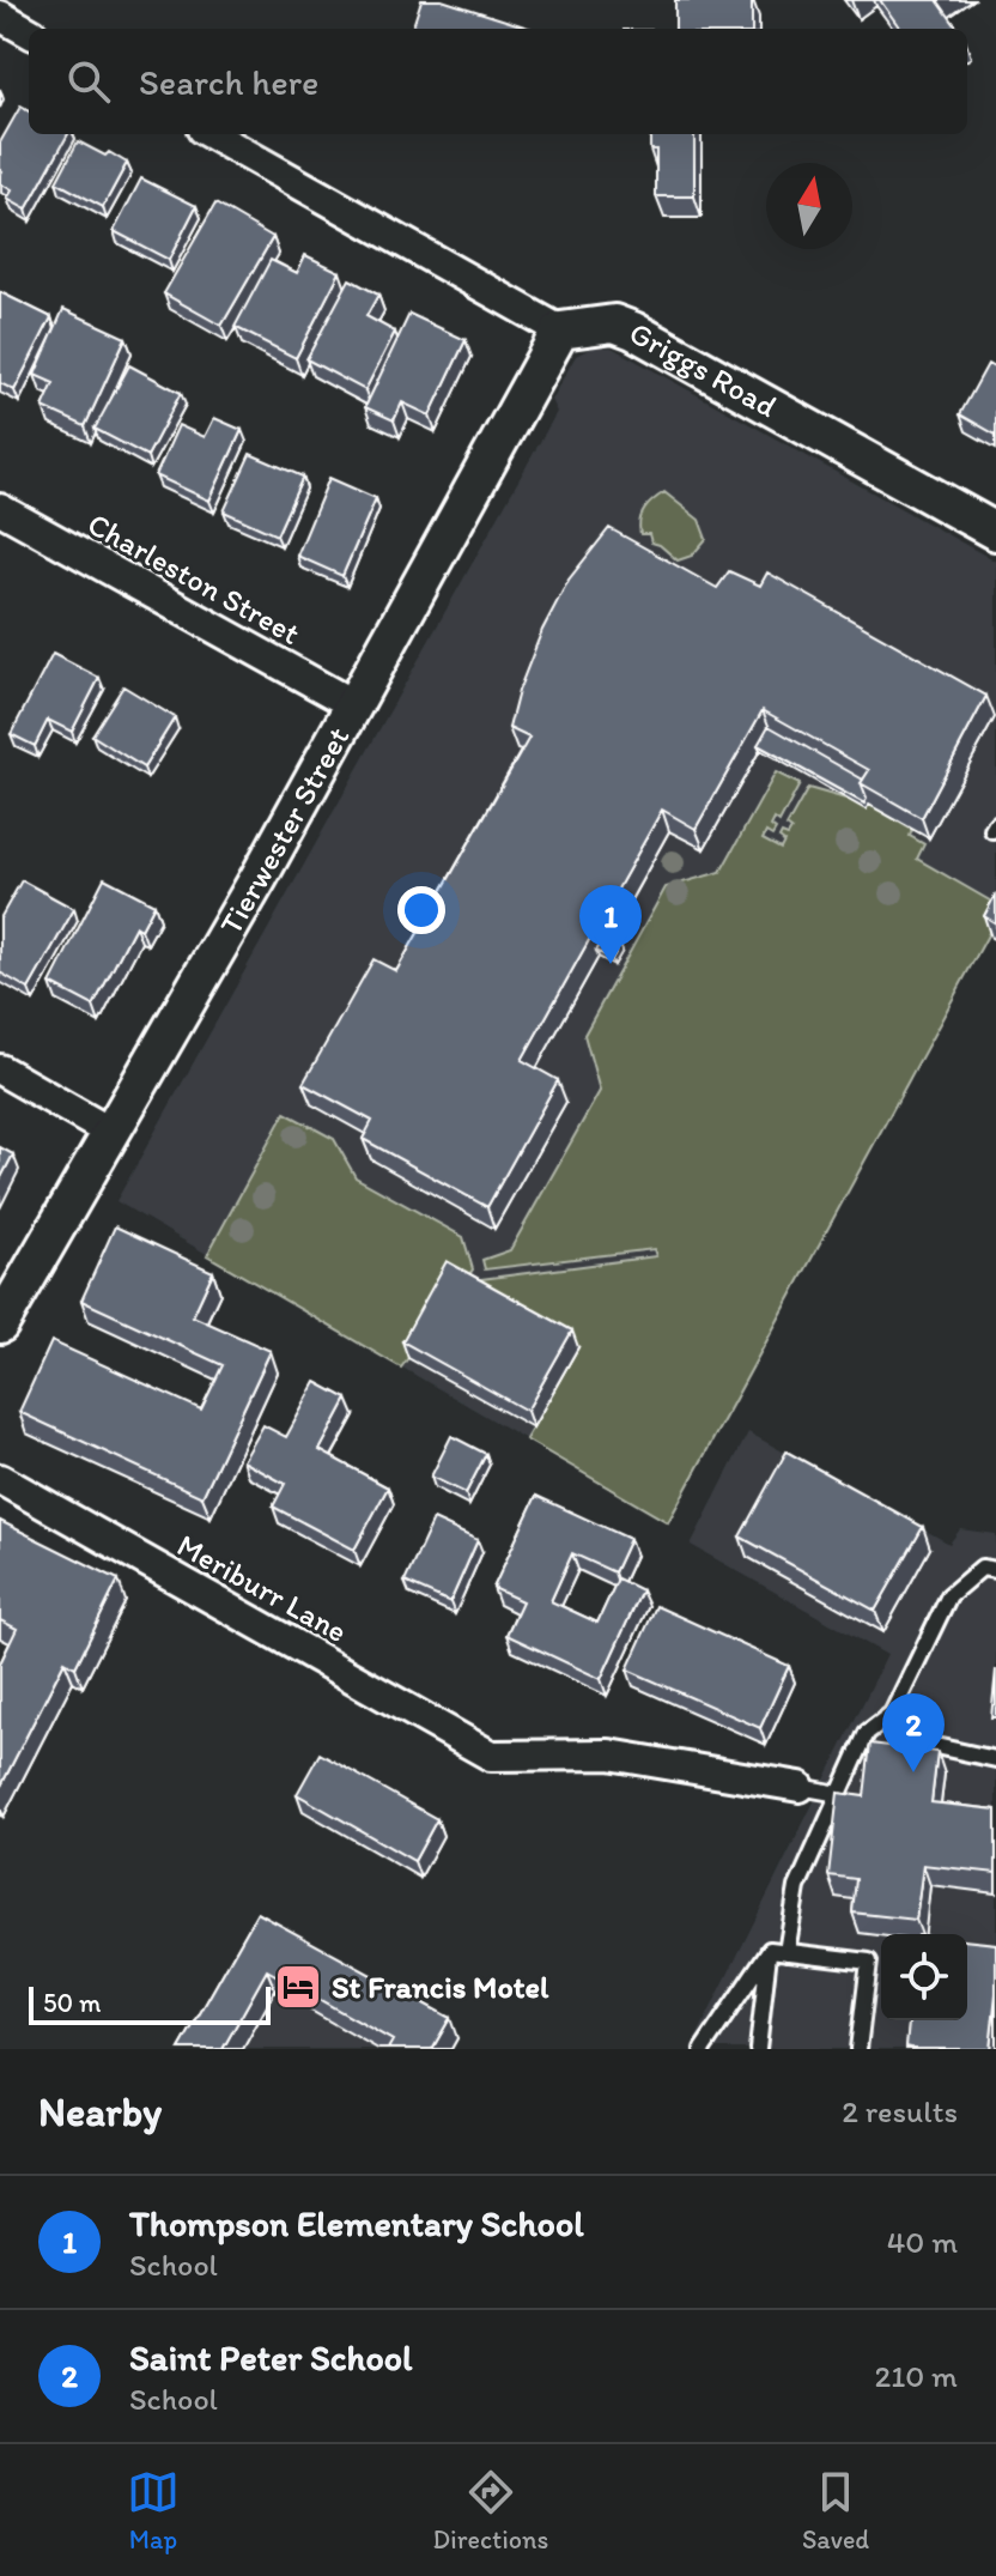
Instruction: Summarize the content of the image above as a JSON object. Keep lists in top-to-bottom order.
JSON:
{
  "streets": {
    "street": [
      "Griggs Road",
      "Charleston Street",
      "Tierwester Street",
      "Meriburr Lane"
    ]
  },
  "crossings": [
    ["Griggs Road", "Tierwester Street"],
    ["Charleston Street", "Tierwester Street"]
  ],
  "places": {
    "hotel": ["St Francis Motel"]
  },
  "scale_bar": "50 m",
  "north": "top",
  "page": {
    "search": "Search here",
    "pins": ["1", "2"],
    "scale": "50 m",
    "heading": ["Nearby", "2 results"],
    "list": [
      {
        "mark": "1",
        "name": "Thompson Elementary School",
        "note": "School",
        "value": "40 m"
      },
      {
        "mark": "2",
        "name": "Saint Peter School",
        "note": "School",
        "value": "210 m"
      }
    ],
    "nav": ["Map", "Directions", "Saved"]
  }
}
